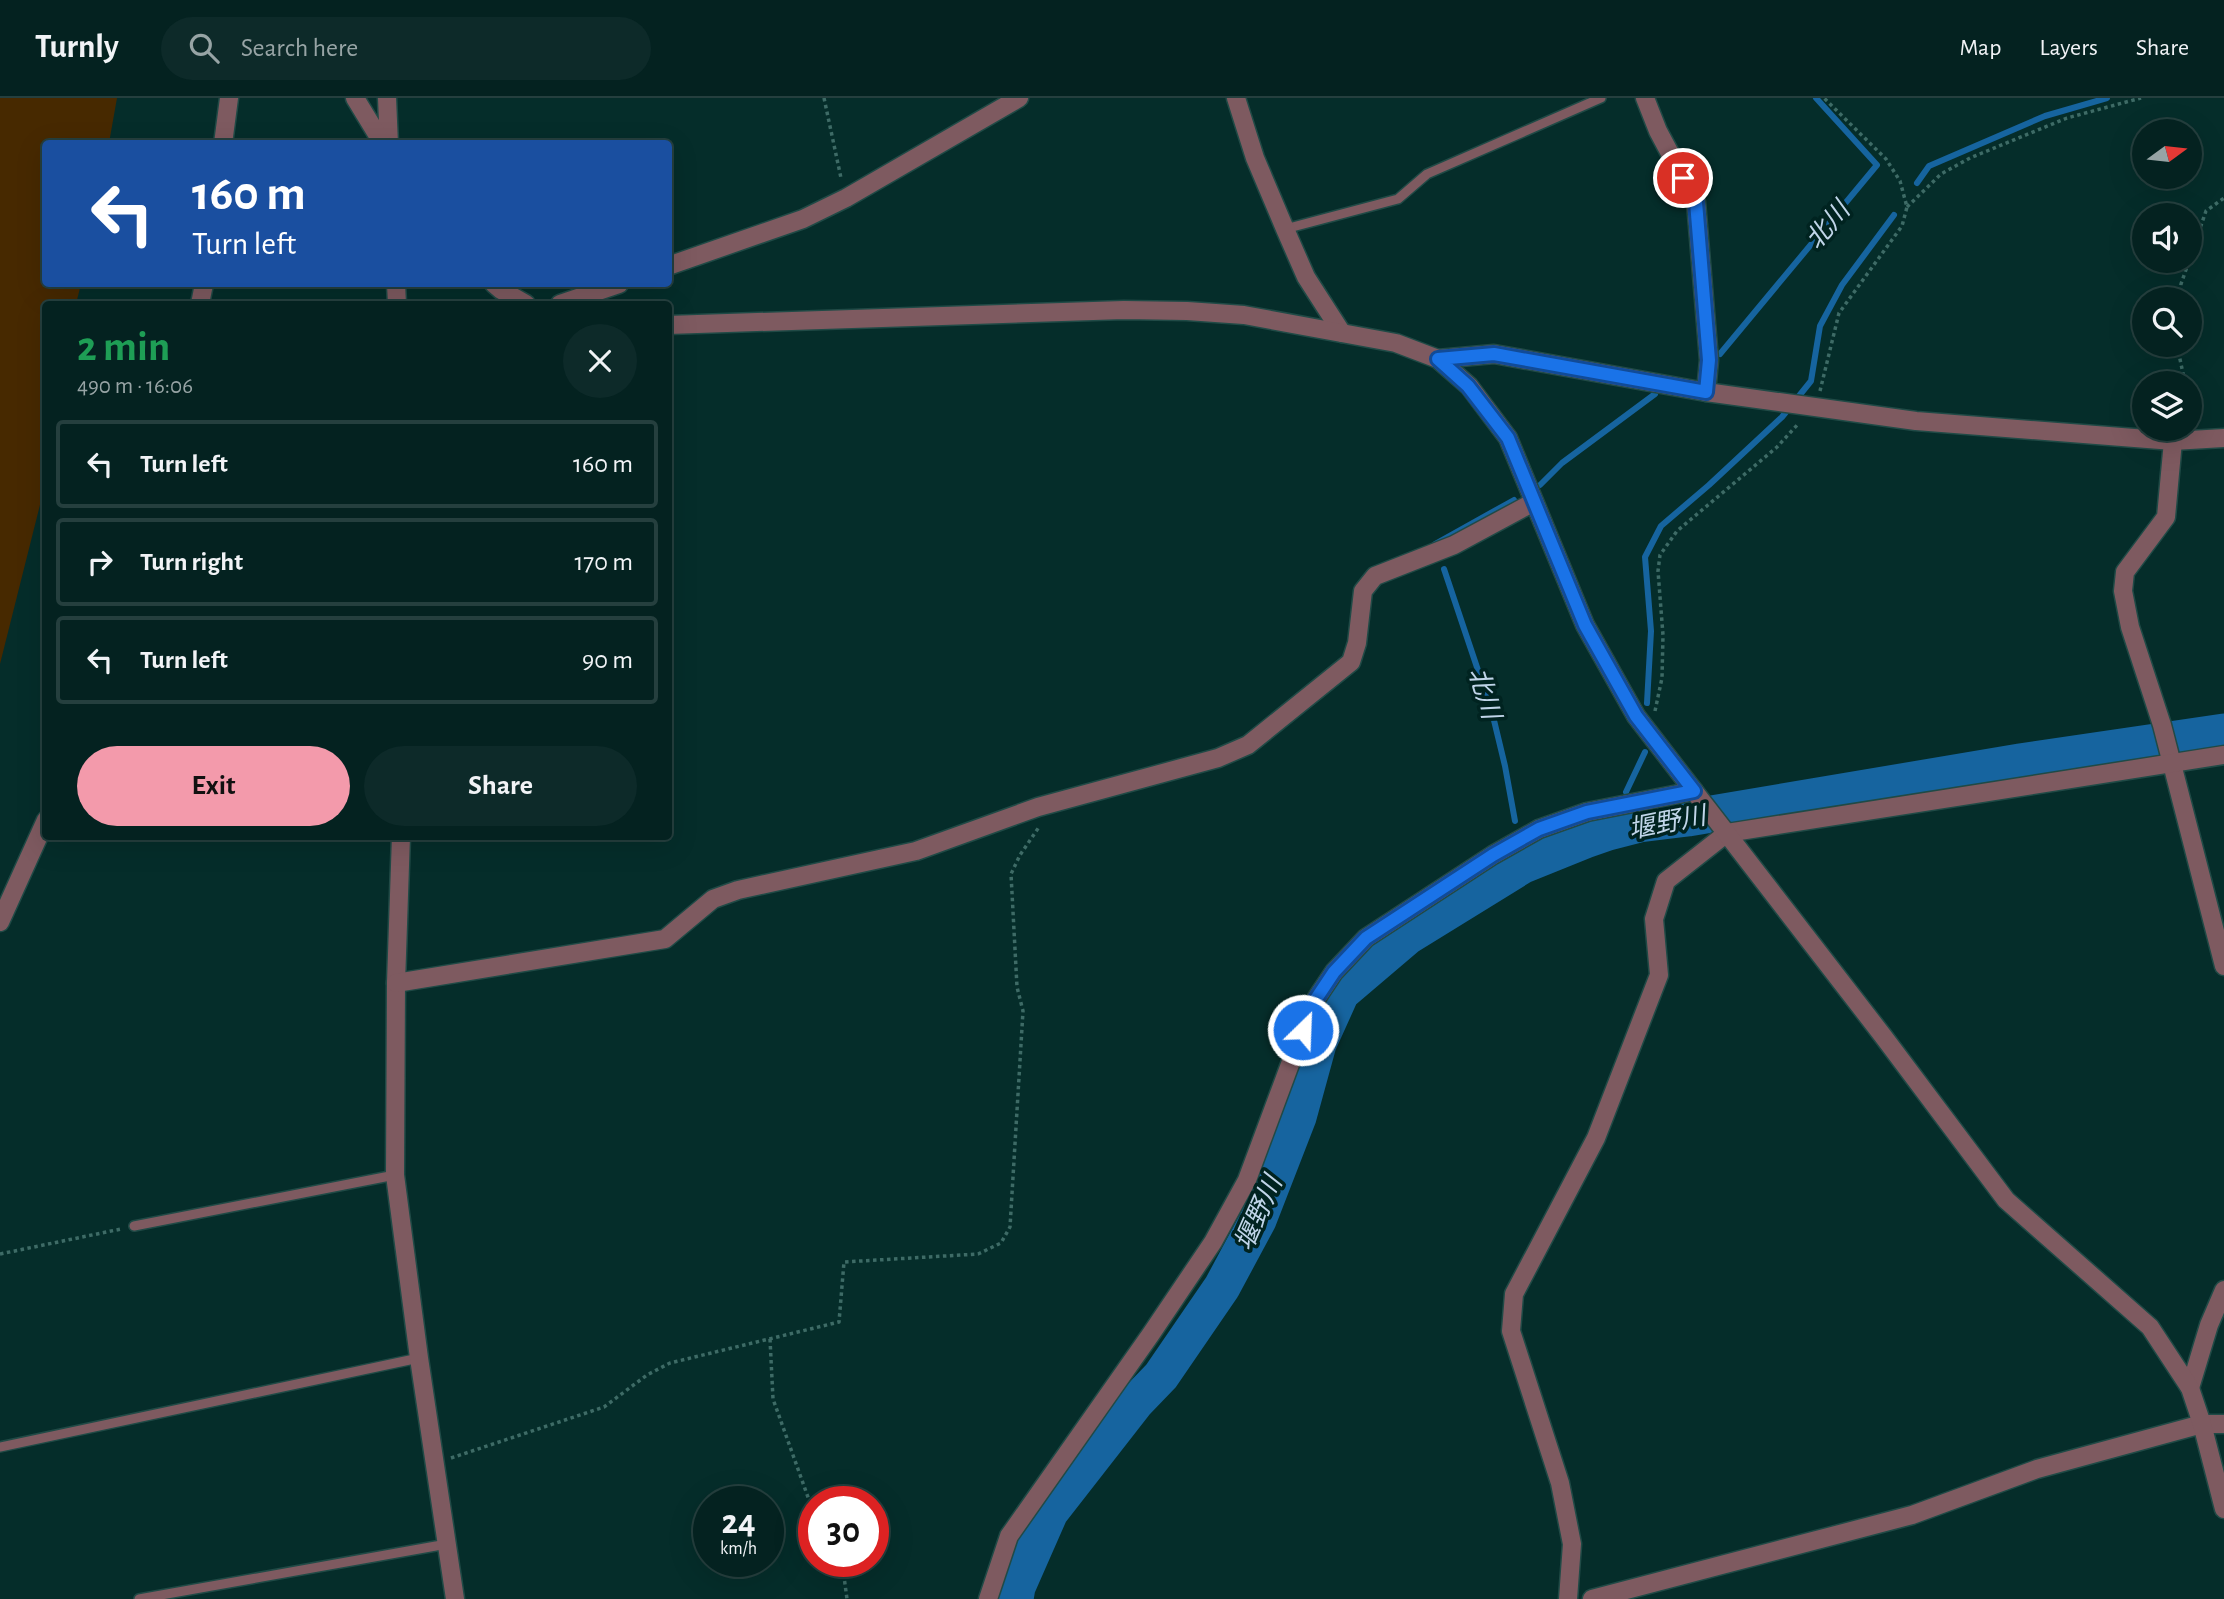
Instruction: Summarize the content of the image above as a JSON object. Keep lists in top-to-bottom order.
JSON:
{
  "water": ["北川", "堰野川"],
  "north": "right",
  "page": {
    "header": "Turnly",
    "search": "Search here",
    "nav": ["Map", "Layers", "Share"],
    "turn": ["160 m", "Turn left"],
    "heading": ["2 min", "490 m · 16:06"],
    "list": [
      {
        "name": "Turn left",
        "value": "160 m"
      },
      {
        "name": "Turn right",
        "value": "170 m"
      },
      {
        "name": "Turn left",
        "value": "90 m"
      }
    ],
    "buttons": ["Exit", "Share"],
    "speed": "24 km/h",
    "limit": "30"
  }
}
